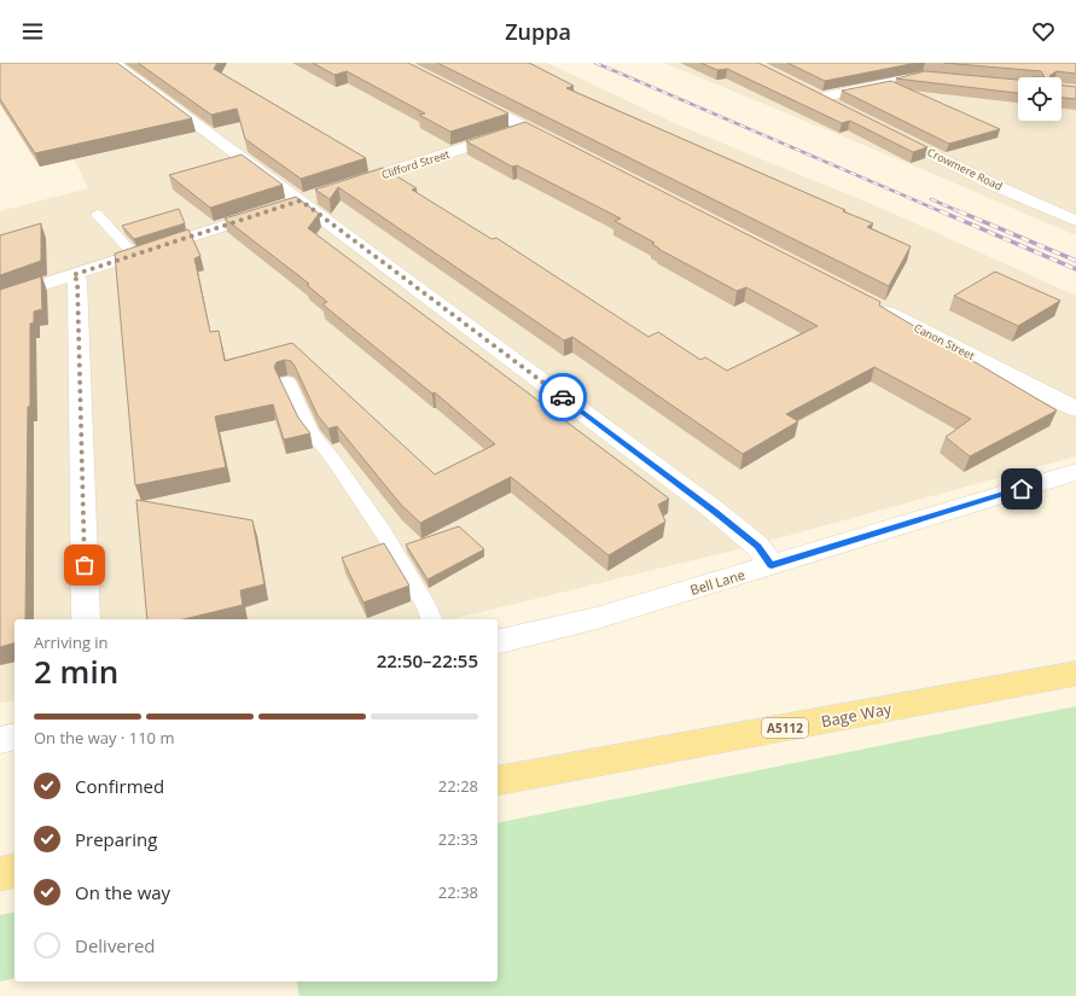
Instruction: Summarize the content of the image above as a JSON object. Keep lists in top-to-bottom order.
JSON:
{
  "streets": {
    "main road": ["Bage Way", "A5112"],
    "street": [
      "Clifford Street",
      "Crowmere Road",
      "Canon Street",
      "Bell Lane"
    ]
  },
  "page": {
    "header": "Zuppa",
    "heading": ["2 min", "Arriving in", "22:50–22:55"],
    "bar": "On the way · 110 m",
    "list": [
      ["Confirmed", "22:28"],
      ["Preparing", "22:33"],
      ["On the way", "22:38"],
      "Delivered"
    ]
  }
}
